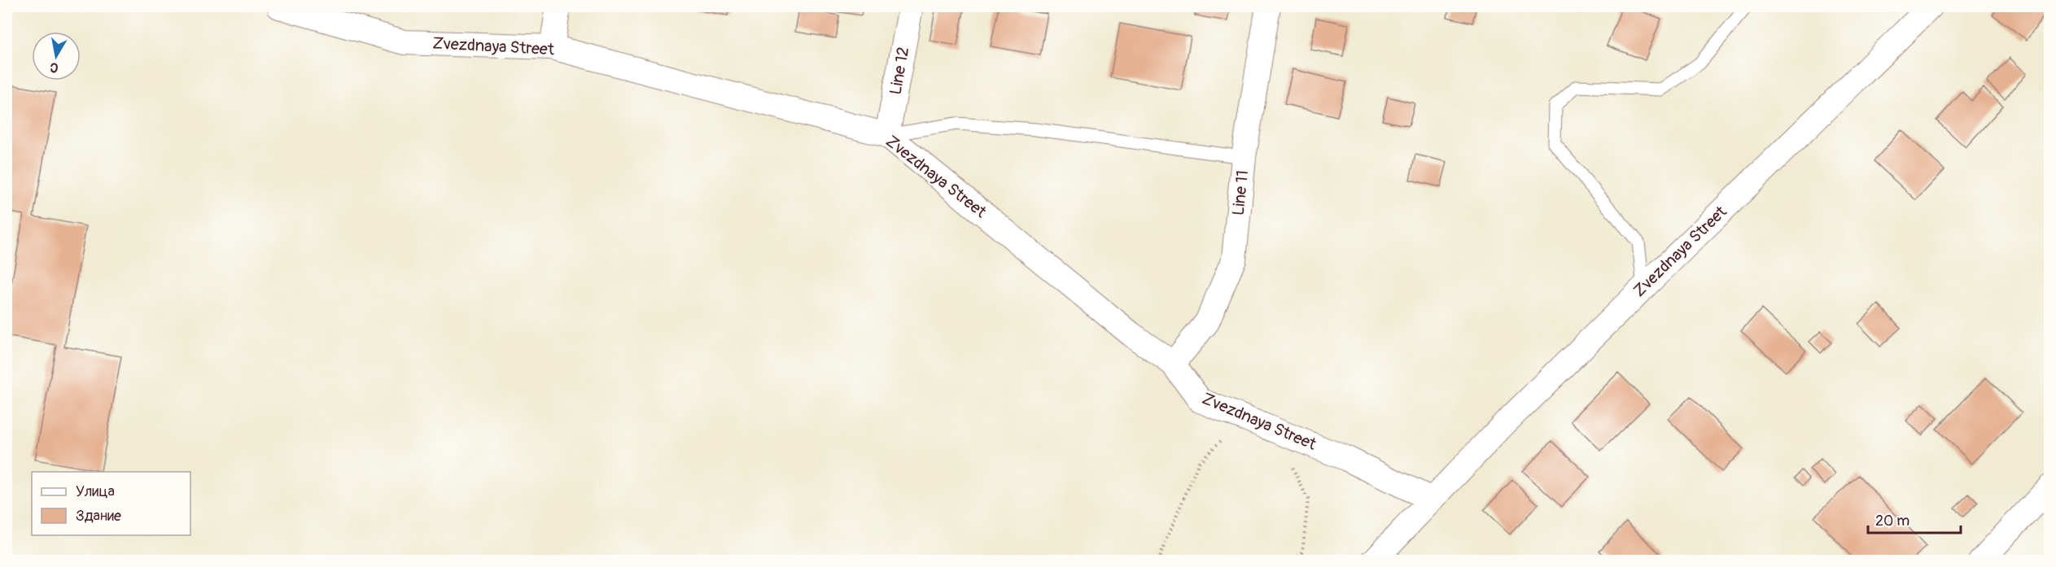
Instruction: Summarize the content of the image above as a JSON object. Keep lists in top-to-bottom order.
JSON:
{
  "streets": {
    "street": ["Zvezdnaya Street", "Line 12", "Line 11"]
  },
  "crossings": [
    ["Zvezdnaya Street", "Line 12"],
    ["Zvezdnaya Street", "Line 11"]
  ],
  "legend": ["Улица", "Здание"],
  "scale_bar": "20 m",
  "north": "bottom"
}
